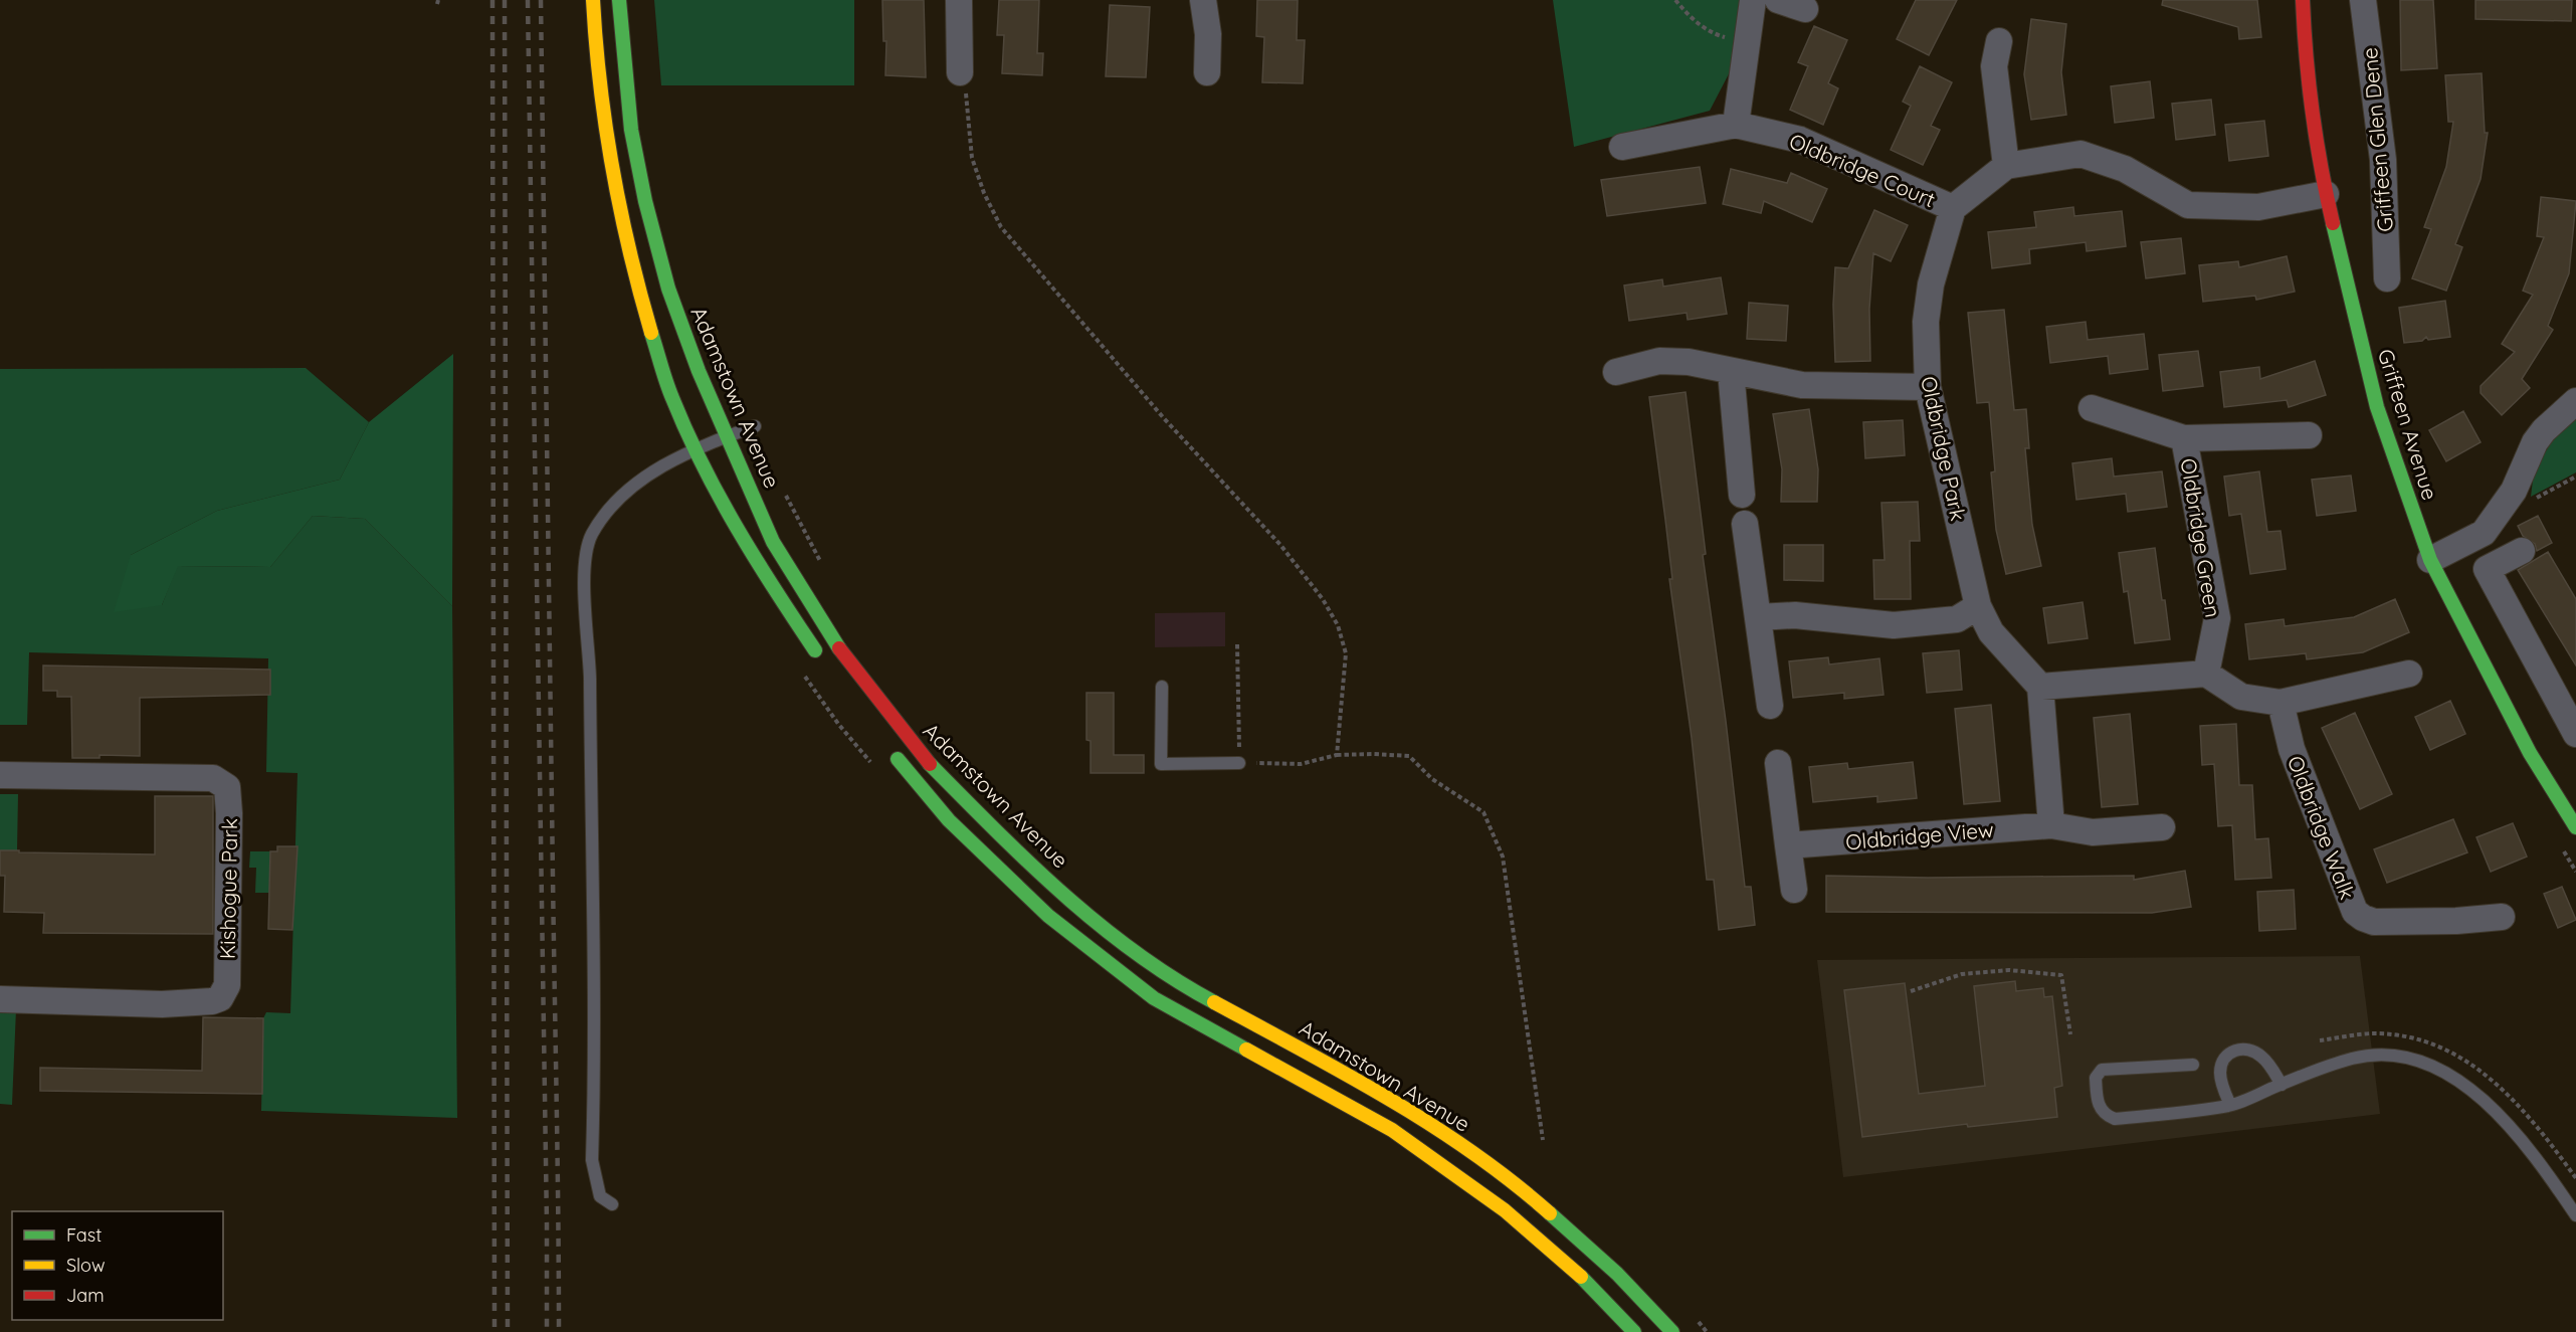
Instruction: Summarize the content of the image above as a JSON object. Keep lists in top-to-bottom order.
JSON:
{
  "streets": {
    "street": [
      "Griffeen Glen Dene",
      "Oldbridge Court",
      "Adamstown Avenue",
      "Griffeen Avenue",
      "Oldbridge Park",
      "Oldbridge Green",
      "Oldbridge Walk",
      "Oldbridge View",
      "Kishogue Park"
    ]
  },
  "crossings": [
    ["Oldbridge Court", "Oldbridge Park"]
  ],
  "legend": ["Fast", "Slow", "Jam"]
}
